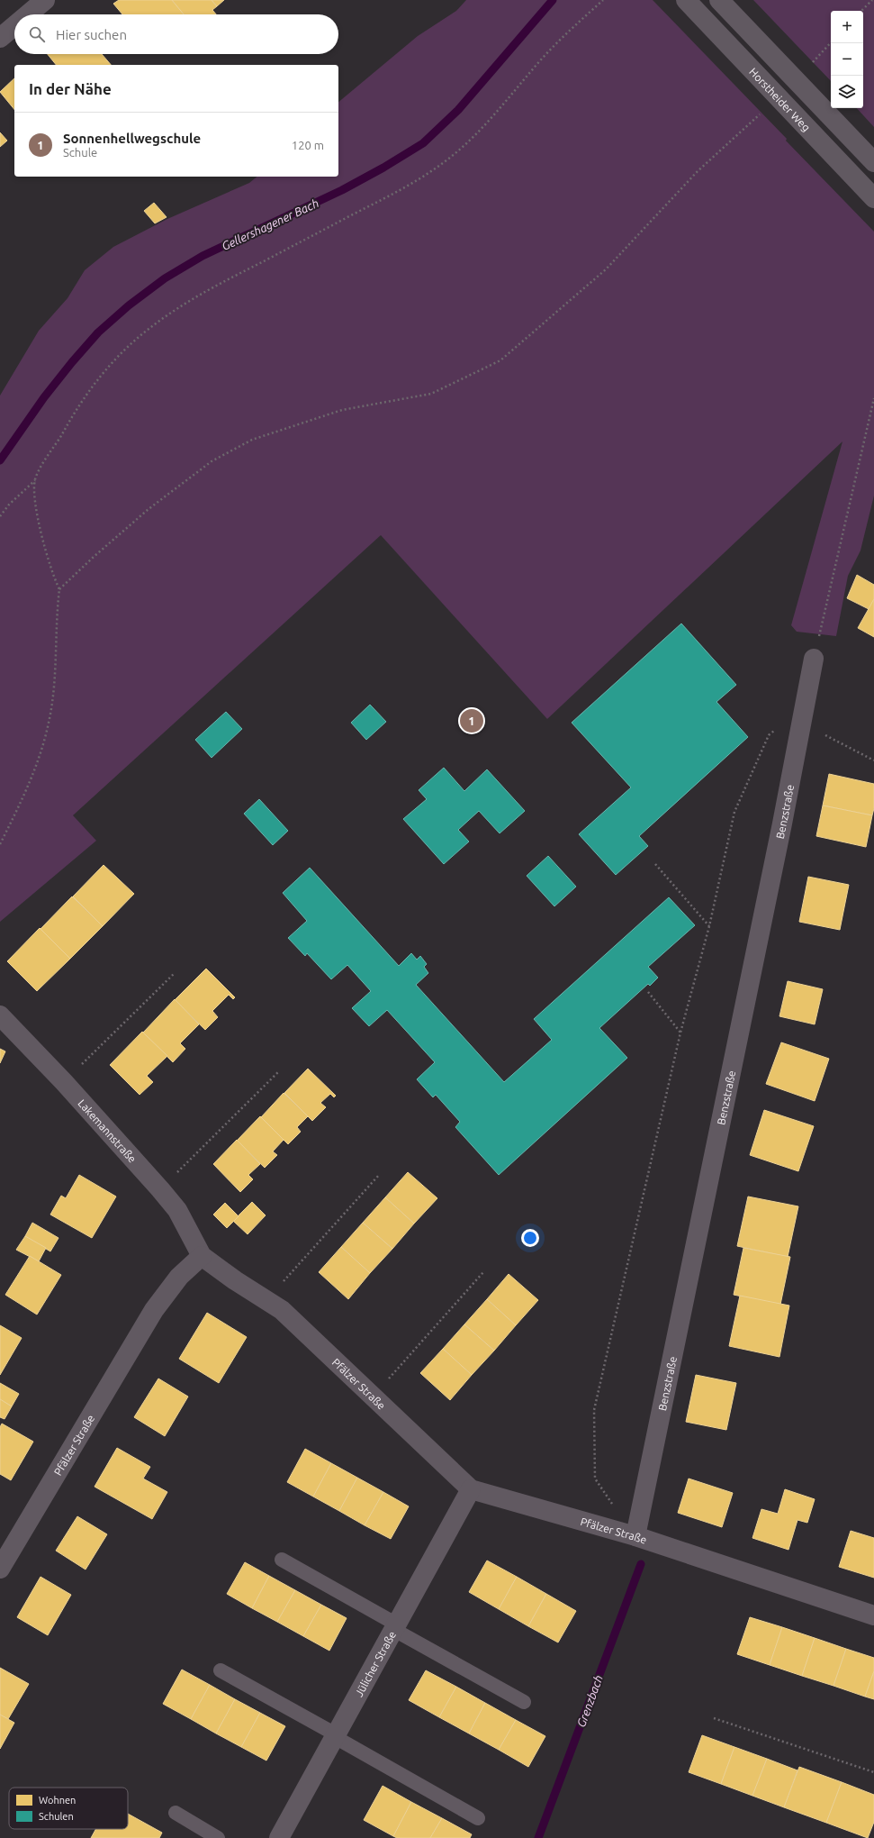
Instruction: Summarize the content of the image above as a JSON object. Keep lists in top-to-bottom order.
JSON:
{
  "streets": {
    "street": [
      "Horstheider Weg",
      "Benzstraße",
      "Lakemannstraße",
      "Pfälzer Straße",
      "Jülicher Straße"
    ]
  },
  "crossings": [
    ["Benzstraße", "Pfälzer Straße"],
    ["Lakemannstraße", "Pfälzer Straße"],
    ["Pfälzer Straße", "Jülicher Straße"]
  ],
  "water": ["Gellershagener Bach", "Grenzbach"],
  "legend": ["Wohnen", "Schulen"],
  "page": {
    "map_buttons": ["+", "−"],
    "search": "Hier suchen",
    "heading": "In der Nähe",
    "list": [
      {
        "mark": "1",
        "name": "Sonnenhellwegschule",
        "note": "Schule",
        "value": "120 m"
      }
    ],
    "pins": "1"
  }
}
